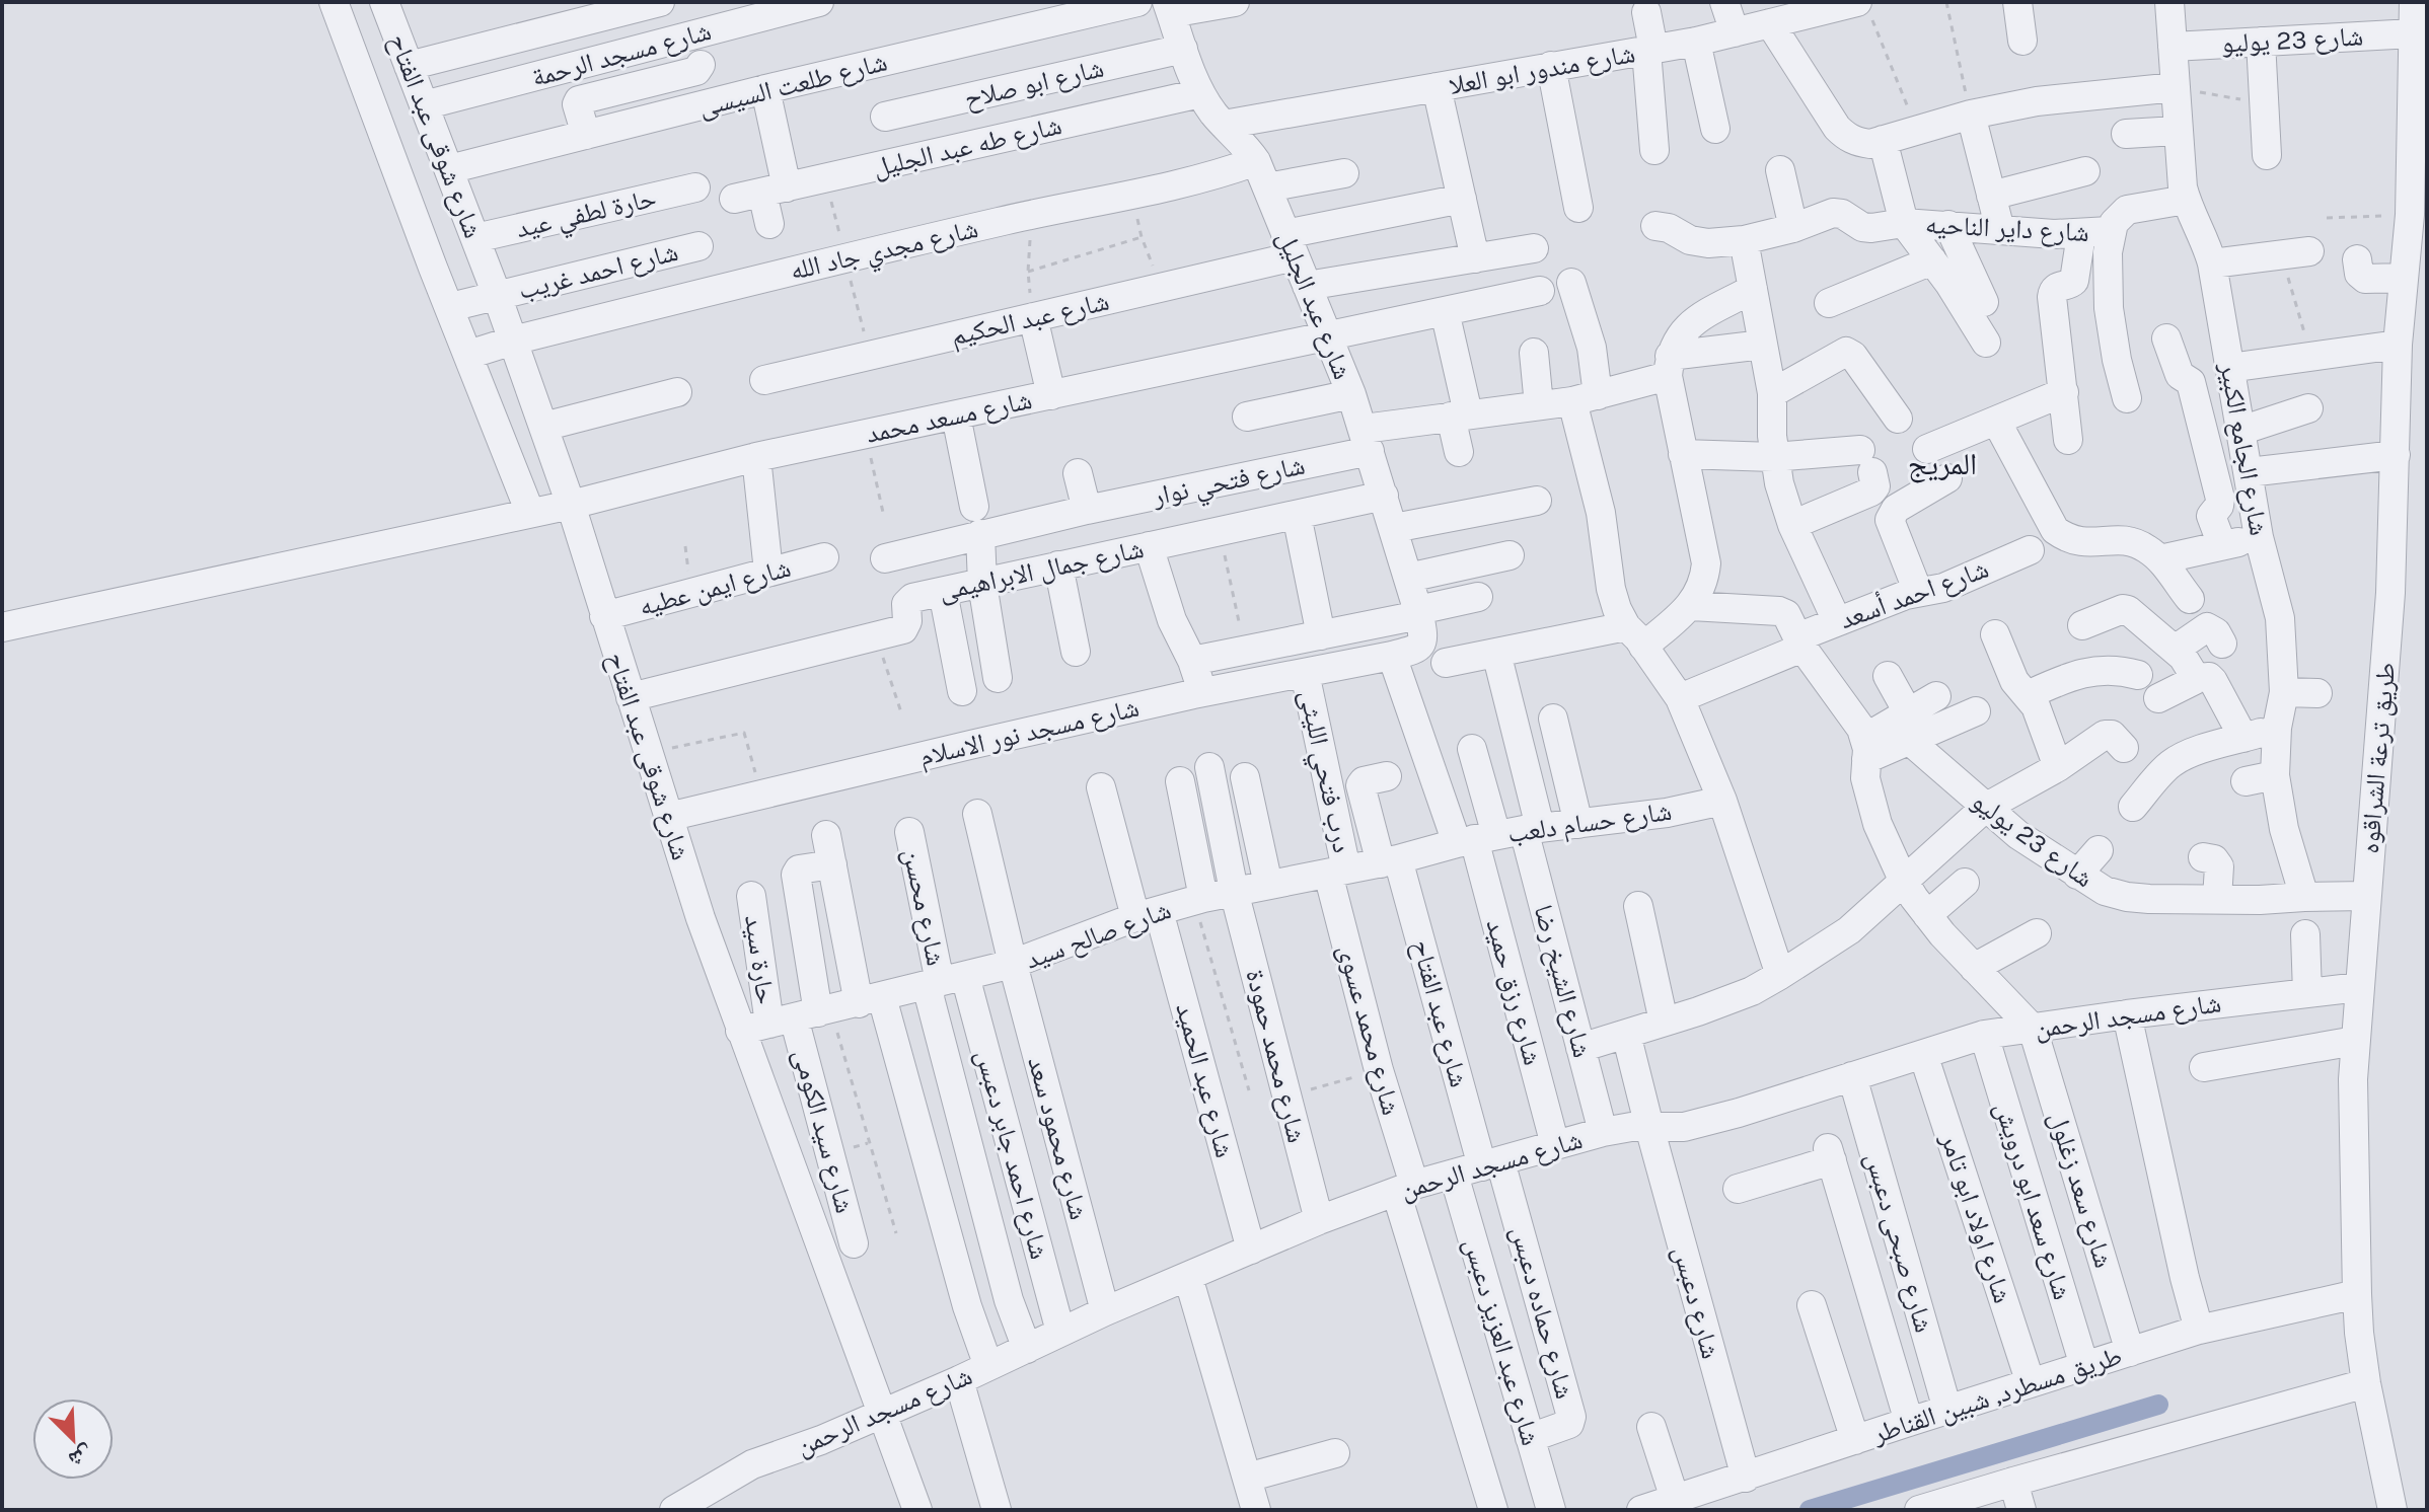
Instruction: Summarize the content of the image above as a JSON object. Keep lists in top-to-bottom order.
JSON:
{
  "streets": {
    "street": [
      "شارع 23 يوليو",
      "شارع مسجد الرحمة",
      "شارع مندور ابو العلا",
      "شارع ابو صلاح",
      "شارع طلعت السيسى",
      "شارع شوقى عبد الفتاح",
      "شارع طه عبد الجليل",
      "حارة لطفي عيد",
      "شارع داير الناحيه",
      "شارع مجدي جاد الله",
      "شارع احمد غريب",
      "شارع عبد الجليل",
      "شارع عبد الحكيم",
      "شارع مسعد محمد",
      "شارع الجامع الكبير",
      "شارع فتحي نوار",
      "شارع جمال الابراهيمى",
      "شارع ايمن عطيه",
      "شارع احمد أسعد",
      "شارع مسجد نور الاسلام",
      "طريق ترعة الشراقوه",
      "درب فتحي الليثى",
      "شارع حسام دلعب",
      "شارع محسن",
      "شارع صالح سيد",
      "حارة سيد",
      "شارع الشيخ رضا",
      "شارع رزق حميد",
      "شارع عبد الفتاح",
      "شارع مسجد الرحمن",
      "شارع محمد عسوى",
      "شارع محمد حمودة",
      "شارع عبد الحميد",
      "شارع سيد الكومى",
      "شارع محمود سعد",
      "شارع احمد جابر دعبس",
      "شارع سعد زغلول",
      "شارع سعد ابو درويش",
      "شارع اولاد ابو تامر",
      "شارع صبحى دعبس",
      "شارع دعبس",
      "شارع حماده دعبس",
      "شارع عبد العزيز دعبس",
      "طريق مسطرد, شبين القناطر"
    ]
  },
  "crossings": [
    ["شارع 23 يوليو", "شارع الجامع الكبير"],
    ["شارع 23 يوليو", "طريق ترعة الشراقوه"],
    ["شارع مسجد الرحمة", "شارع شوقى عبد الفتاح"],
    ["شارع طلعت السيسى", "شارع شوقى عبد الفتاح"],
    ["شارع شوقى عبد الفتاح", "حارة لطفي عيد"],
    ["شارع شوقى عبد الفتاح", "شارع مجدي جاد الله"],
    ["شارع شوقى عبد الفتاح", "شارع احمد غريب"],
    ["شارع شوقى عبد الفتاح", "شارع مسعد محمد"],
    ["شارع شوقى عبد الفتاح", "شارع جمال الابراهيمى"],
    ["شارع شوقى عبد الفتاح", "شارع ايمن عطيه"],
    ["شارع شوقى عبد الفتاح", "شارع مسجد نور الاسلام"],
    ["شارع شوقى عبد الفتاح", "شارع صالح سيد"],
    ["شارع شوقى عبد الفتاح", "شارع مسجد الرحمن"],
    ["شارع داير الناحيه", "شارع الجامع الكبير"],
    ["شارع مجدي جاد الله", "شارع عبد الجليل"],
    ["شارع عبد الجليل", "شارع عبد الحكيم"],
    ["شارع عبد الجليل", "شارع مسعد محمد"],
    ["شارع عبد الجليل", "شارع فتحي نوار"],
    ["شارع عبد الجليل", "شارع جمال الابراهيمى"],
    ["شارع عبد الجليل", "شارع مسجد نور الاسلام"],
    ["شارع مسجد نور الاسلام", "درب فتحي الليثى"],
    ["طريق ترعة الشراقوه", "شارع مسجد الرحمن"],
    ["طريق ترعة الشراقوه", "طريق مسطرد, شبين القناطر"],
    ["درب فتحي الليثى", "شارع صالح سيد"],
    ["درب فتحي الليثى", "شارع محمد عسوى"],
    ["شارع حسام دلعب", "شارع صالح سيد"],
    ["شارع حسام دلعب", "شارع الشيخ رضا"],
    ["شارع حسام دلعب", "شارع رزق حميد"],
    ["شارع محسن", "شارع صالح سيد"],
    ["شارع محسن", "شارع احمد جابر دعبس"],
    ["شارع صالح سيد", "حارة سيد"],
    ["شارع صالح سيد", "شارع الشيخ رضا"],
    ["شارع صالح سيد", "شارع رزق حميد"],
    ["شارع صالح سيد", "شارع عبد الفتاح"],
    ["شارع صالح سيد", "شارع محمد عسوى"],
    ["شارع صالح سيد", "شارع محمد حمودة"],
    ["شارع صالح سيد", "شارع عبد الحميد"],
    ["شارع صالح سيد", "شارع سيد الكومى"],
    ["شارع صالح سيد", "شارع محمود سعد"],
    ["شارع صالح سيد", "شارع احمد جابر دعبس"],
    ["حارة سيد", "شارع سيد الكومى"],
    ["شارع الشيخ رضا", "شارع رزق حميد"],
    ["شارع الشيخ رضا", "شارع مسجد الرحمن"],
    ["شارع رزق حميد", "شارع مسجد الرحمن"],
    ["شارع عبد الفتاح", "شارع مسجد الرحمن"],
    ["شارع عبد الفتاح", "شارع حماده دعبس"],
    ["شارع مسجد الرحمن", "شارع محمد عسوى"],
    ["شارع مسجد الرحمن", "شارع محمد حمودة"],
    ["شارع مسجد الرحمن", "شارع عبد الحميد"],
    ["شارع مسجد الرحمن", "شارع محمود سعد"],
    ["شارع مسجد الرحمن", "شارع احمد جابر دعبس"],
    ["شارع مسجد الرحمن", "شارع سعد زغلول"],
    ["شارع مسجد الرحمن", "شارع سعد ابو درويش"],
    ["شارع مسجد الرحمن", "شارع اولاد ابو تامر"],
    ["شارع مسجد الرحمن", "شارع صبحى دعبس"],
    ["شارع مسجد الرحمن", "شارع دعبس"],
    ["شارع مسجد الرحمن", "شارع حماده دعبس"],
    ["شارع مسجد الرحمن", "شارع عبد العزيز دعبس"],
    ["شارع سعد زغلول", "طريق مسطرد, شبين القناطر"],
    ["شارع سعد ابو درويش", "طريق مسطرد, شبين القناطر"],
    ["شارع اولاد ابو تامر", "طريق مسطرد, شبين القناطر"],
    ["شارع صبحى دعبس", "طريق مسطرد, شبين القناطر"],
    ["شارع دعبس", "طريق مسطرد, شبين القناطر"],
    ["شارع حماده دعبس", "شارع عبد العزيز دعبس"]
  ],
  "districts": ["المريج"],
  "north": "bottom right"
}
